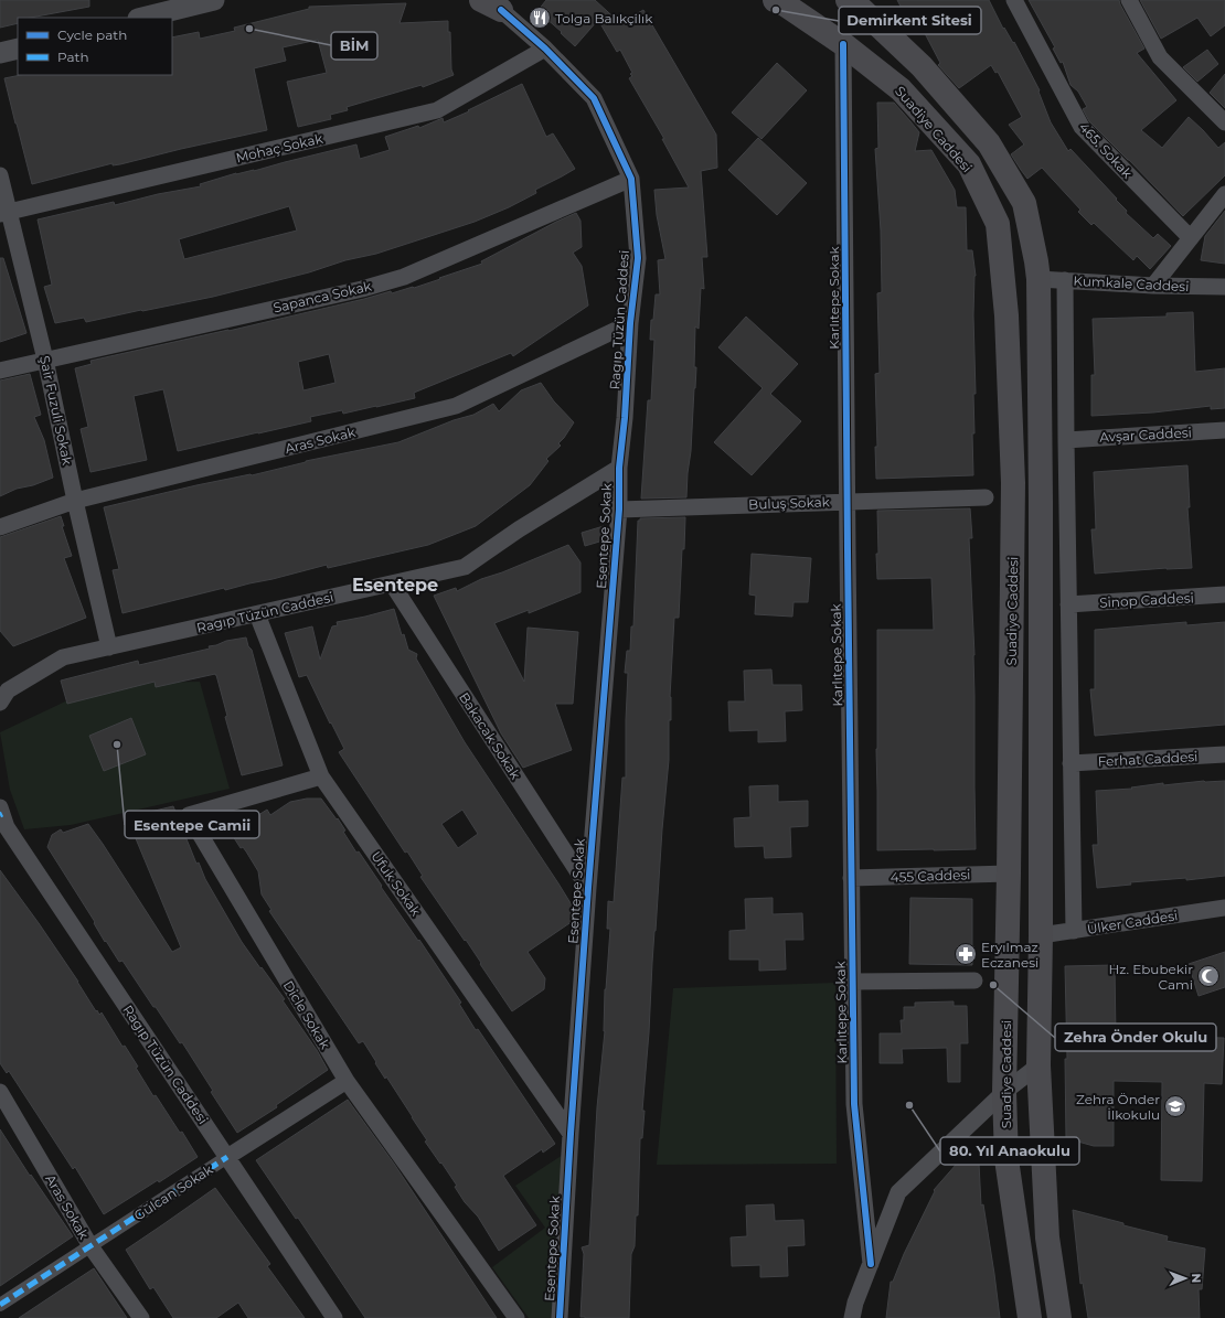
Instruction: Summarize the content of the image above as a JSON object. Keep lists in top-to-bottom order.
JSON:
{
  "streets": {
    "main road": ["Suadiye Caddesi"],
    "street": [
      "Mohaç Sokak",
      "465. Sokak",
      "Kumkale Caddesi",
      "Sapanca Sokak",
      "Karlıtepe Sokak",
      "Ragıp Tüzün Caddesi",
      "Şair Fuzuli Sokak",
      "Avşar Caddesi",
      "Aras Sokak",
      "Buluş Sokak",
      "Esentepe Sokak",
      "Sinop Caddesi",
      "Bakacak Sokak",
      "Ferhat Caddesi",
      "455 Caddesi",
      "Ufuk Sokak",
      "Ülker Caddesi",
      "Dicle Sokak",
      "Gülcan Sokak"
    ]
  },
  "crossings": [
    ["Suadiye Caddesi", "Kumkale Caddesi"],
    ["Suadiye Caddesi", "Karlıtepe Sokak"],
    ["Suadiye Caddesi", "455 Caddesi"],
    ["Suadiye Caddesi", "Ülker Caddesi"],
    ["Mohaç Sokak", "Ragıp Tüzün Caddesi"],
    ["Mohaç Sokak", "Şair Fuzuli Sokak"],
    ["Sapanca Sokak", "Ragıp Tüzün Caddesi"],
    ["Sapanca Sokak", "Şair Fuzuli Sokak"],
    ["Karlıtepe Sokak", "Buluş Sokak"],
    ["Karlıtepe Sokak", "455 Caddesi"],
    ["Ragıp Tüzün Caddesi", "Şair Fuzuli Sokak"],
    ["Ragıp Tüzün Caddesi", "Aras Sokak"],
    ["Ragıp Tüzün Caddesi", "Esentepe Sokak"],
    ["Ragıp Tüzün Caddesi", "Bakacak Sokak"],
    ["Ragıp Tüzün Caddesi", "Ufuk Sokak"],
    ["Ragıp Tüzün Caddesi", "Gülcan Sokak"],
    ["Şair Fuzuli Sokak", "Aras Sokak"],
    ["Aras Sokak", "Gülcan Sokak"],
    ["Buluş Sokak", "Esentepe Sokak"],
    ["Esentepe Sokak", "Bakacak Sokak"],
    ["Esentepe Sokak", "Ufuk Sokak"],
    ["Ufuk Sokak", "Dicle Sokak"],
    ["Dicle Sokak", "Gülcan Sokak"]
  ],
  "districts": ["Esentepe"],
  "places": {
    "other": [
      "Demirkent Sitesi",
      "BİM",
      "Esentepe Camii",
      "Zehra Önder Okulu",
      "80. Yıl Anaokulu"
    ],
    "restaurant": ["Tolga Balıkçilık"],
    "pharmacy": ["Eryılmaz Eczanesi"],
    "mosque": ["Hz. Ebubekir Cami"],
    "school or university": ["Zehra Önder İlkokulu"]
  },
  "legend": ["Cycle path", "Path"],
  "north": "right"
}
